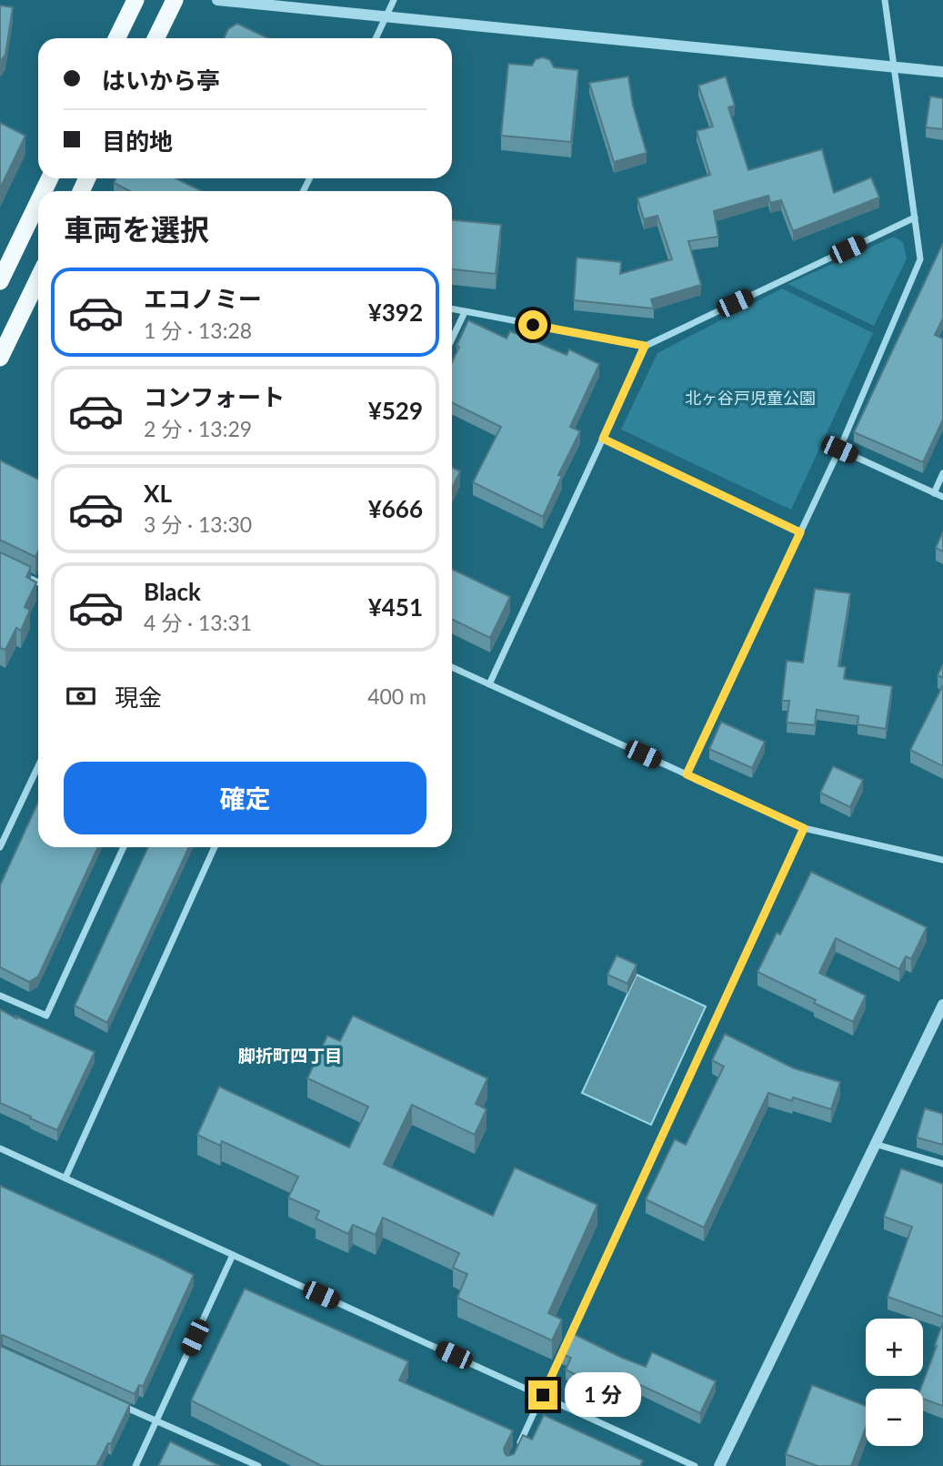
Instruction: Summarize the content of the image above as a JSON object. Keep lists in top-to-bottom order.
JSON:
{
  "districts": ["脚折町四丁目"],
  "parks": ["北ヶ谷戸児童公園"],
  "page": {
    "banner": ["はいから亭", "目的地"],
    "heading": "車両を選択",
    "list": [
      {
        "name": "エコノミー",
        "note": "1 分 · 13:28",
        "value": "¥392"
      },
      {
        "name": "コンフォート",
        "note": "2 分 · 13:29",
        "value": "¥529"
      },
      {
        "name": "XL",
        "note": "3 分 · 13:30",
        "value": "¥666"
      },
      {
        "name": "Black",
        "note": "4 分 · 13:31",
        "value": "¥451"
      }
    ],
    "pay": ["現金", "400 m"],
    "buttons": "確定",
    "map_buttons": ["+", "−"],
    "bubble": "1 分"
  }
}
